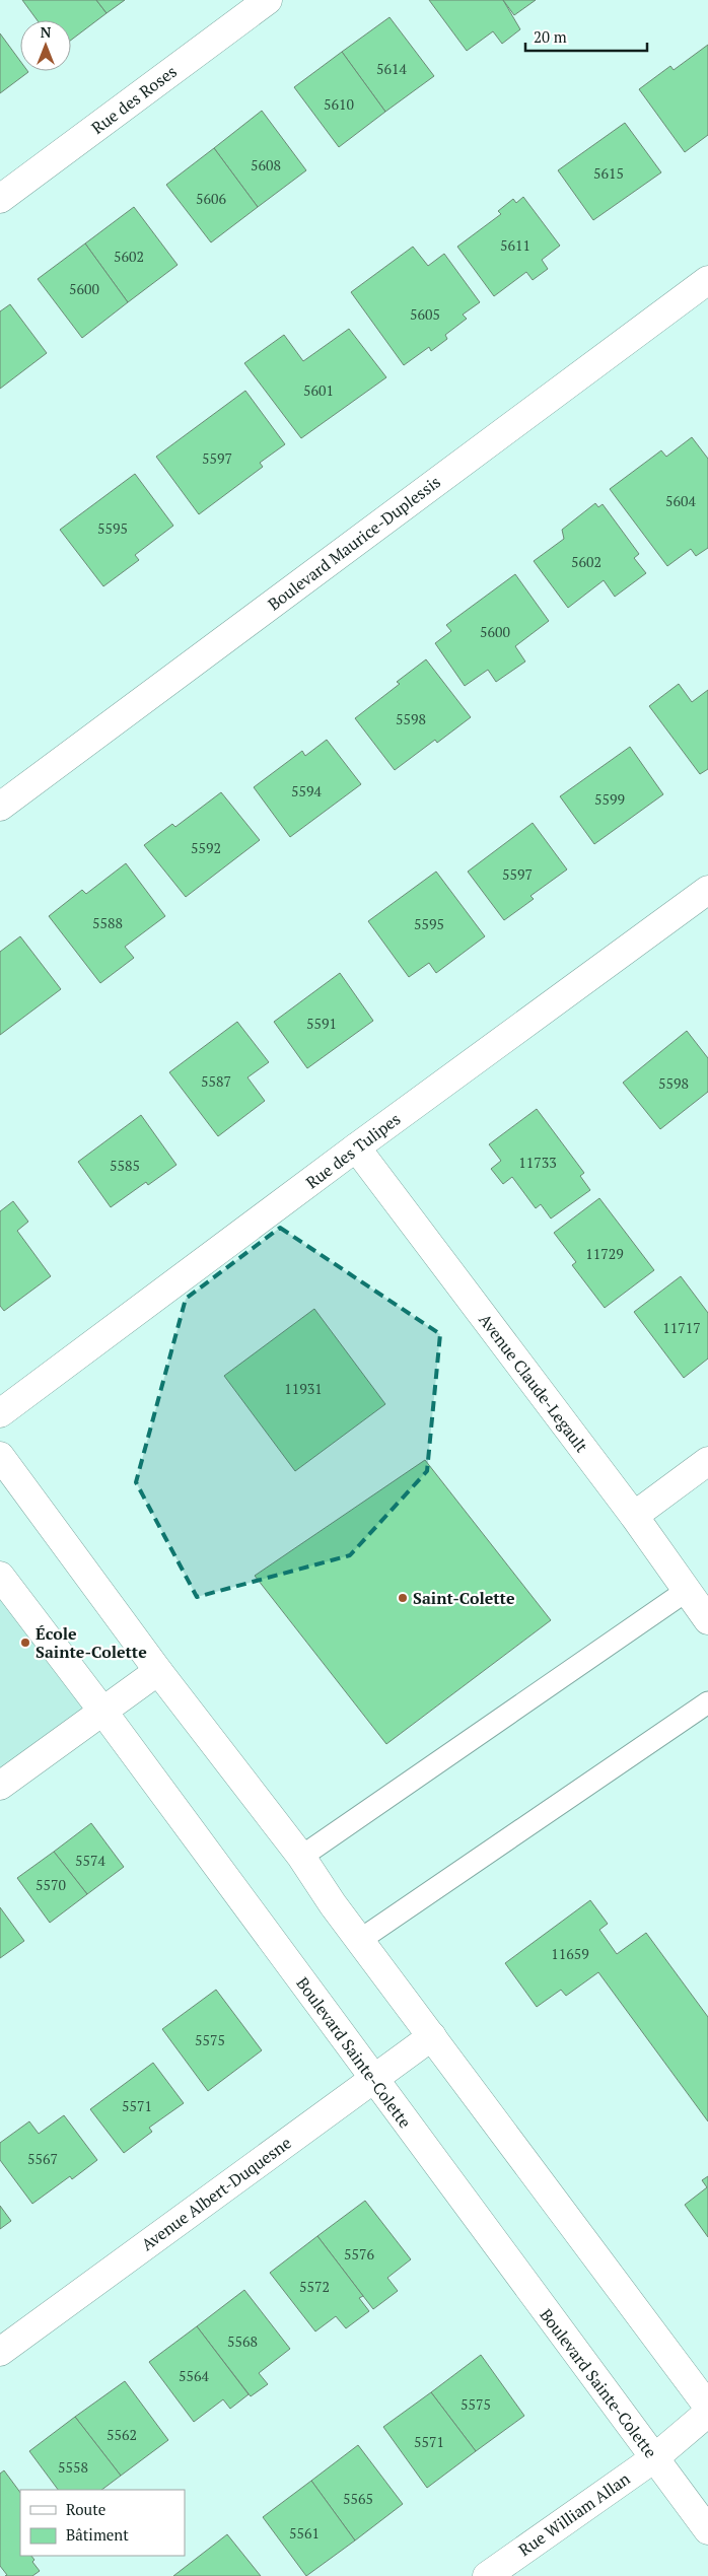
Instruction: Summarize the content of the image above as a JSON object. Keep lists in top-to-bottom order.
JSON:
{
  "streets": {
    "street": [
      "Rue des Roses",
      "Boulevard Maurice-Duplessis",
      "Rue des Tulipes",
      "Avenue Claude-Legault",
      "Boulevard Sainte-Colette",
      "Avenue Albert-Duquesne",
      "Rue William Allan"
    ]
  },
  "crossings": [
    ["Rue des Tulipes", "Avenue Claude-Legault"],
    ["Boulevard Sainte-Colette", "Avenue Albert-Duquesne"],
    ["Boulevard Sainte-Colette", "Rue William Allan"]
  ],
  "places": ["Saint-Colette", "École Sainte-Colette"],
  "house_numbers": [
    "5614",
    "5610",
    "5608",
    "5615",
    "5606",
    "5611",
    "5602",
    "5600",
    "5605",
    "5601",
    "5597",
    "5604",
    "5595",
    "5602",
    "5600",
    "5598",
    "5594",
    "5599",
    "5592",
    "5597",
    "5588",
    "5595",
    "5591",
    "5587",
    "5598",
    "11733",
    "5585",
    "11729",
    "11717",
    "11931",
    "5574",
    "5570",
    "11659",
    "5575",
    "5571",
    "5567",
    "5576",
    "5572",
    "5568",
    "5564",
    "5575",
    "5562",
    "5571",
    "5558",
    "5565",
    "5561"
  ],
  "legend": ["Route", "Bâtiment"],
  "scale_bar": "20 m",
  "north": "top"
}
